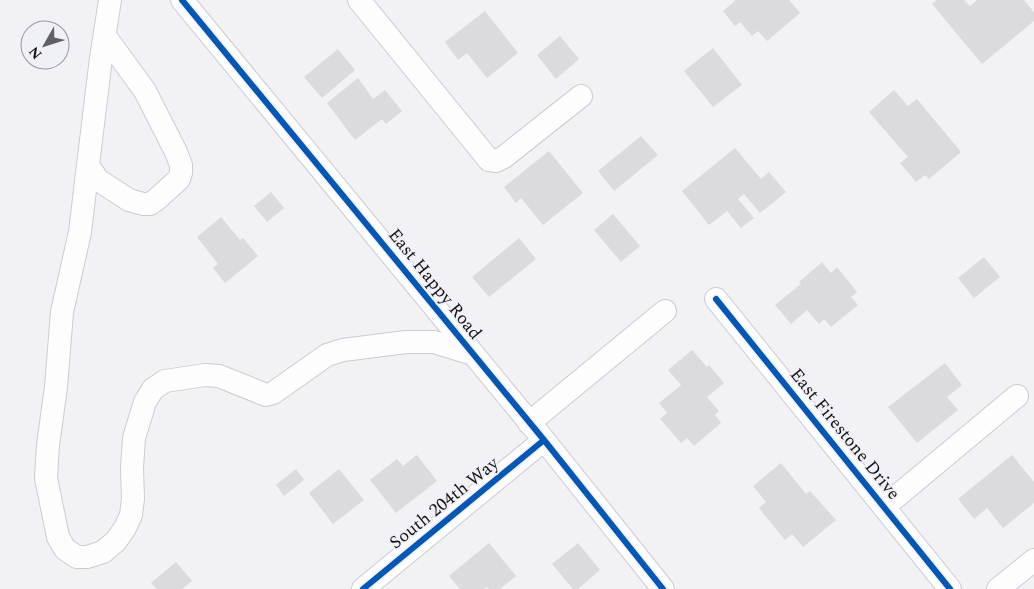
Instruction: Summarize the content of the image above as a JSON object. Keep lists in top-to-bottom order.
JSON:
{
  "streets": {
    "street": ["East Happy Road", "East Firestone Drive", "South 204th Way"]
  },
  "crossings": [
    ["East Happy Road", "South 204th Way"]
  ],
  "north": "bottom left"
}
